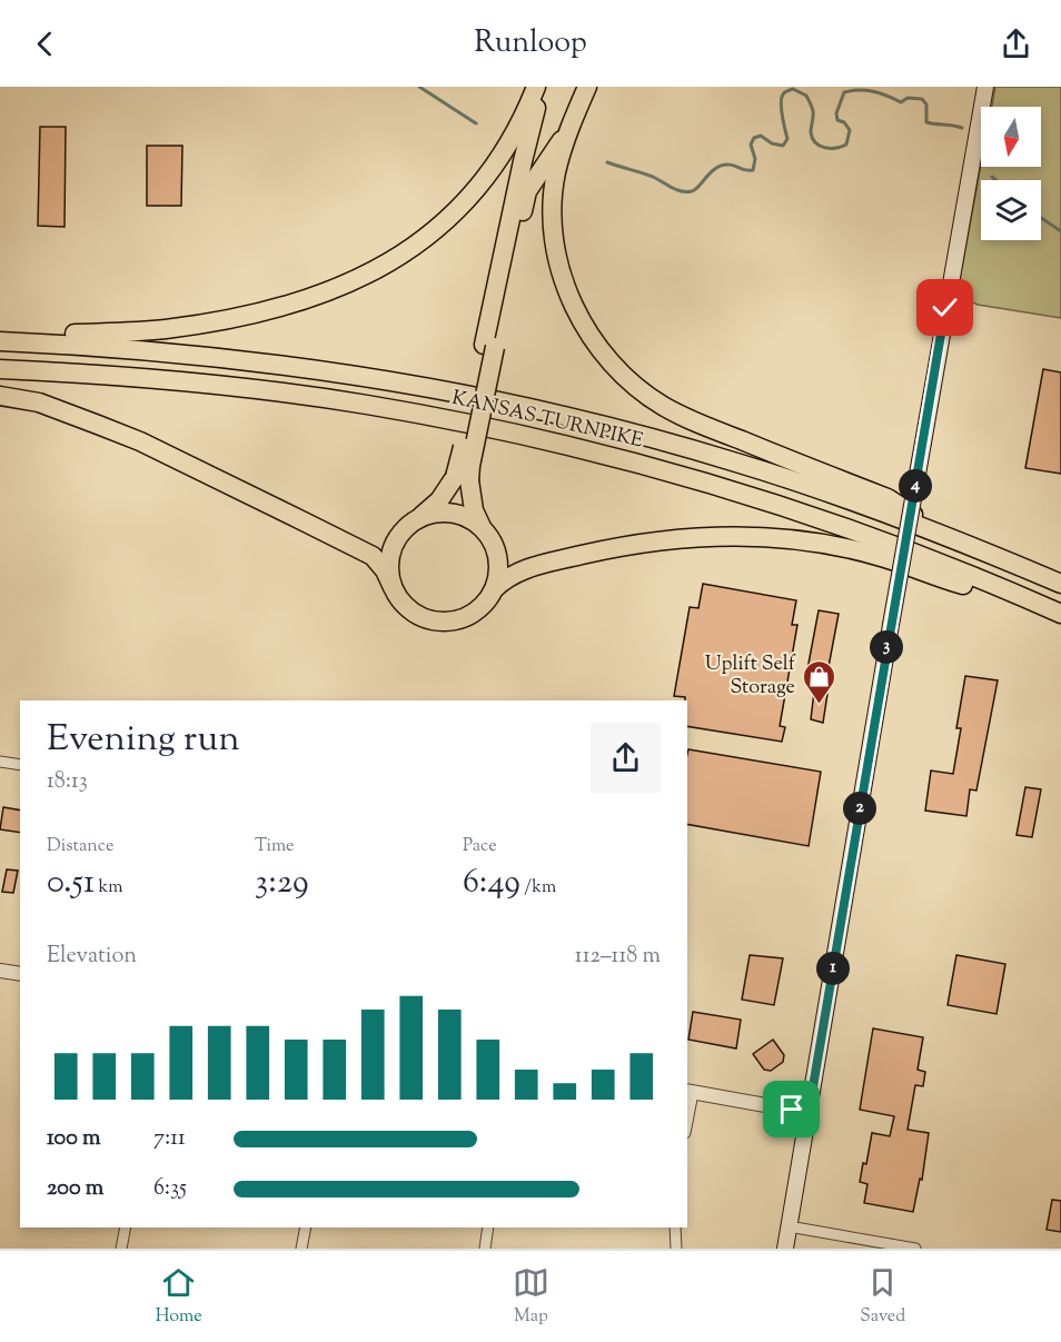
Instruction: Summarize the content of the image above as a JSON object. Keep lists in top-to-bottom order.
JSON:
{
  "streets": {
    "highway": ["KANSAS TURNPIKE"]
  },
  "places": {
    "shop": ["Uplift Self Storage"]
  },
  "north": "bottom",
  "page": {
    "header": "Runloop",
    "pins": [
      "4",
      "3",
      "2",
      "1"
    ],
    "heading": ["Evening run", "18:13"],
    "stats": [
      ["Distance", "0.51 km"],
      ["Time", "3:29"],
      ["Pace", "6:49 /km"]
    ],
    "chart": ["Elevation", "112–118 m"],
    "list": [
      {
        "name": "100 m",
        "note": "7:11"
      },
      {
        "name": "200 m",
        "note": "6:35"
      }
    ],
    "tabs": ["Home", "Map", "Saved"]
  }
}
